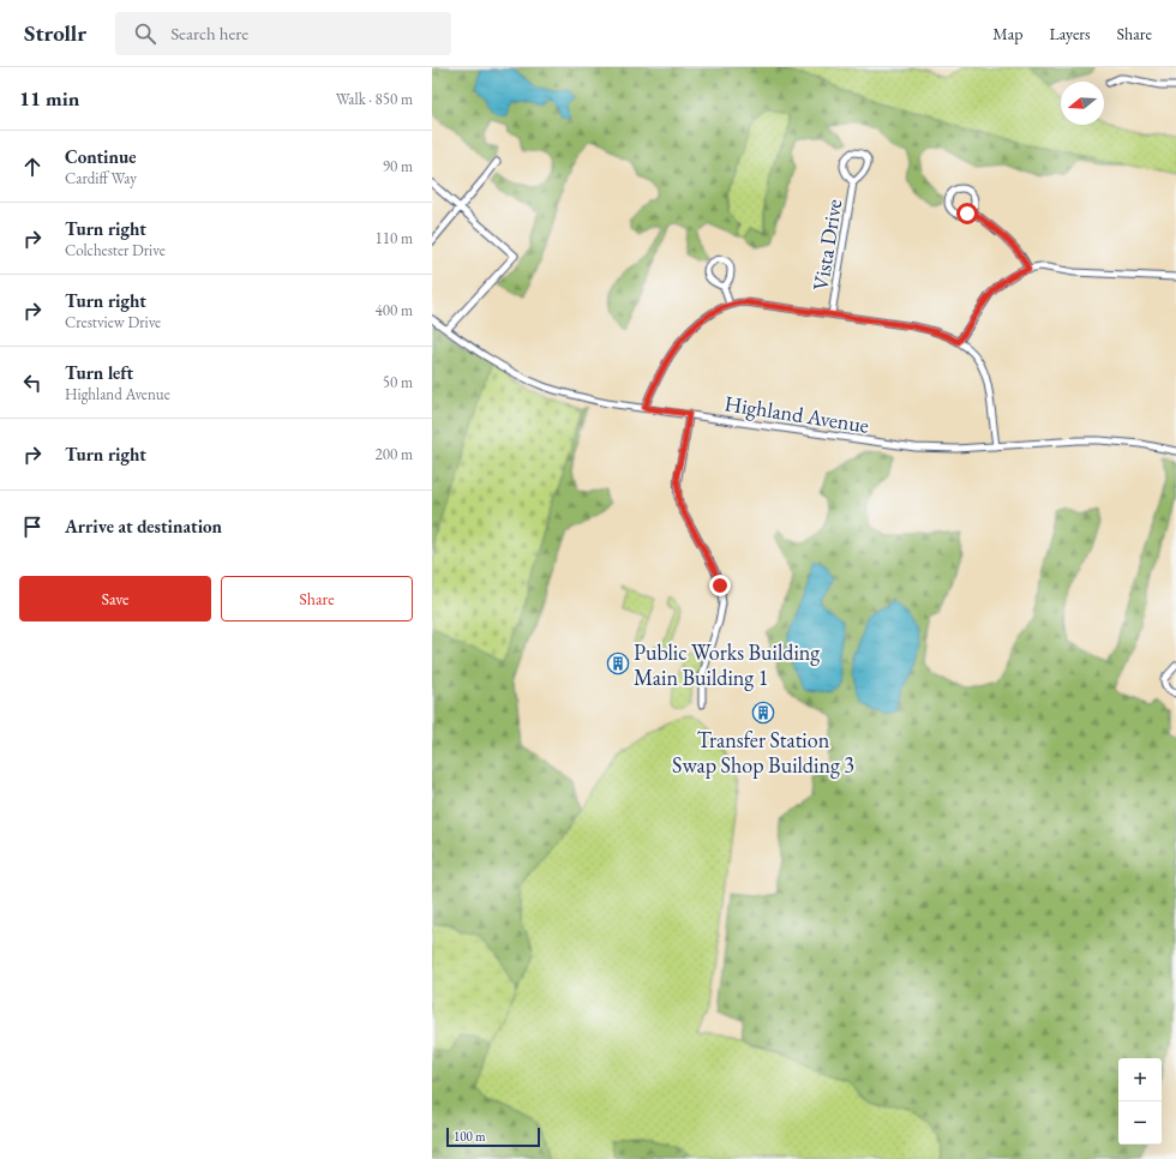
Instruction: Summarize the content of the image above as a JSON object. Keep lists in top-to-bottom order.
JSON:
{
  "streets": {
    "street": ["Vista Drive", "Highland Avenue"]
  },
  "places": {
    "building": ["Public Works Building Main Building 1", "Transfer Station Swap Shop Building 3"]
  },
  "scale_bar": "100 m",
  "north": "left",
  "page": {
    "header": "Strollr",
    "search": "Search here",
    "nav": ["Map", "Layers", "Share"],
    "heading": ["11 min", "Walk · 850 m"],
    "list": [
      ["Continue", "Cardiff Way", "90 m"],
      ["Turn right", "Colchester Drive", "110 m"],
      ["Turn right", "Crestview Drive", "400 m"],
      ["Turn left", "Highland Avenue", "50 m"],
      ["Turn right", "200 m"],
      "Arrive at destination"
    ],
    "buttons": ["Save", "Share"],
    "map_buttons": ["+", "−"],
    "scale": "100 m"
  }
}
